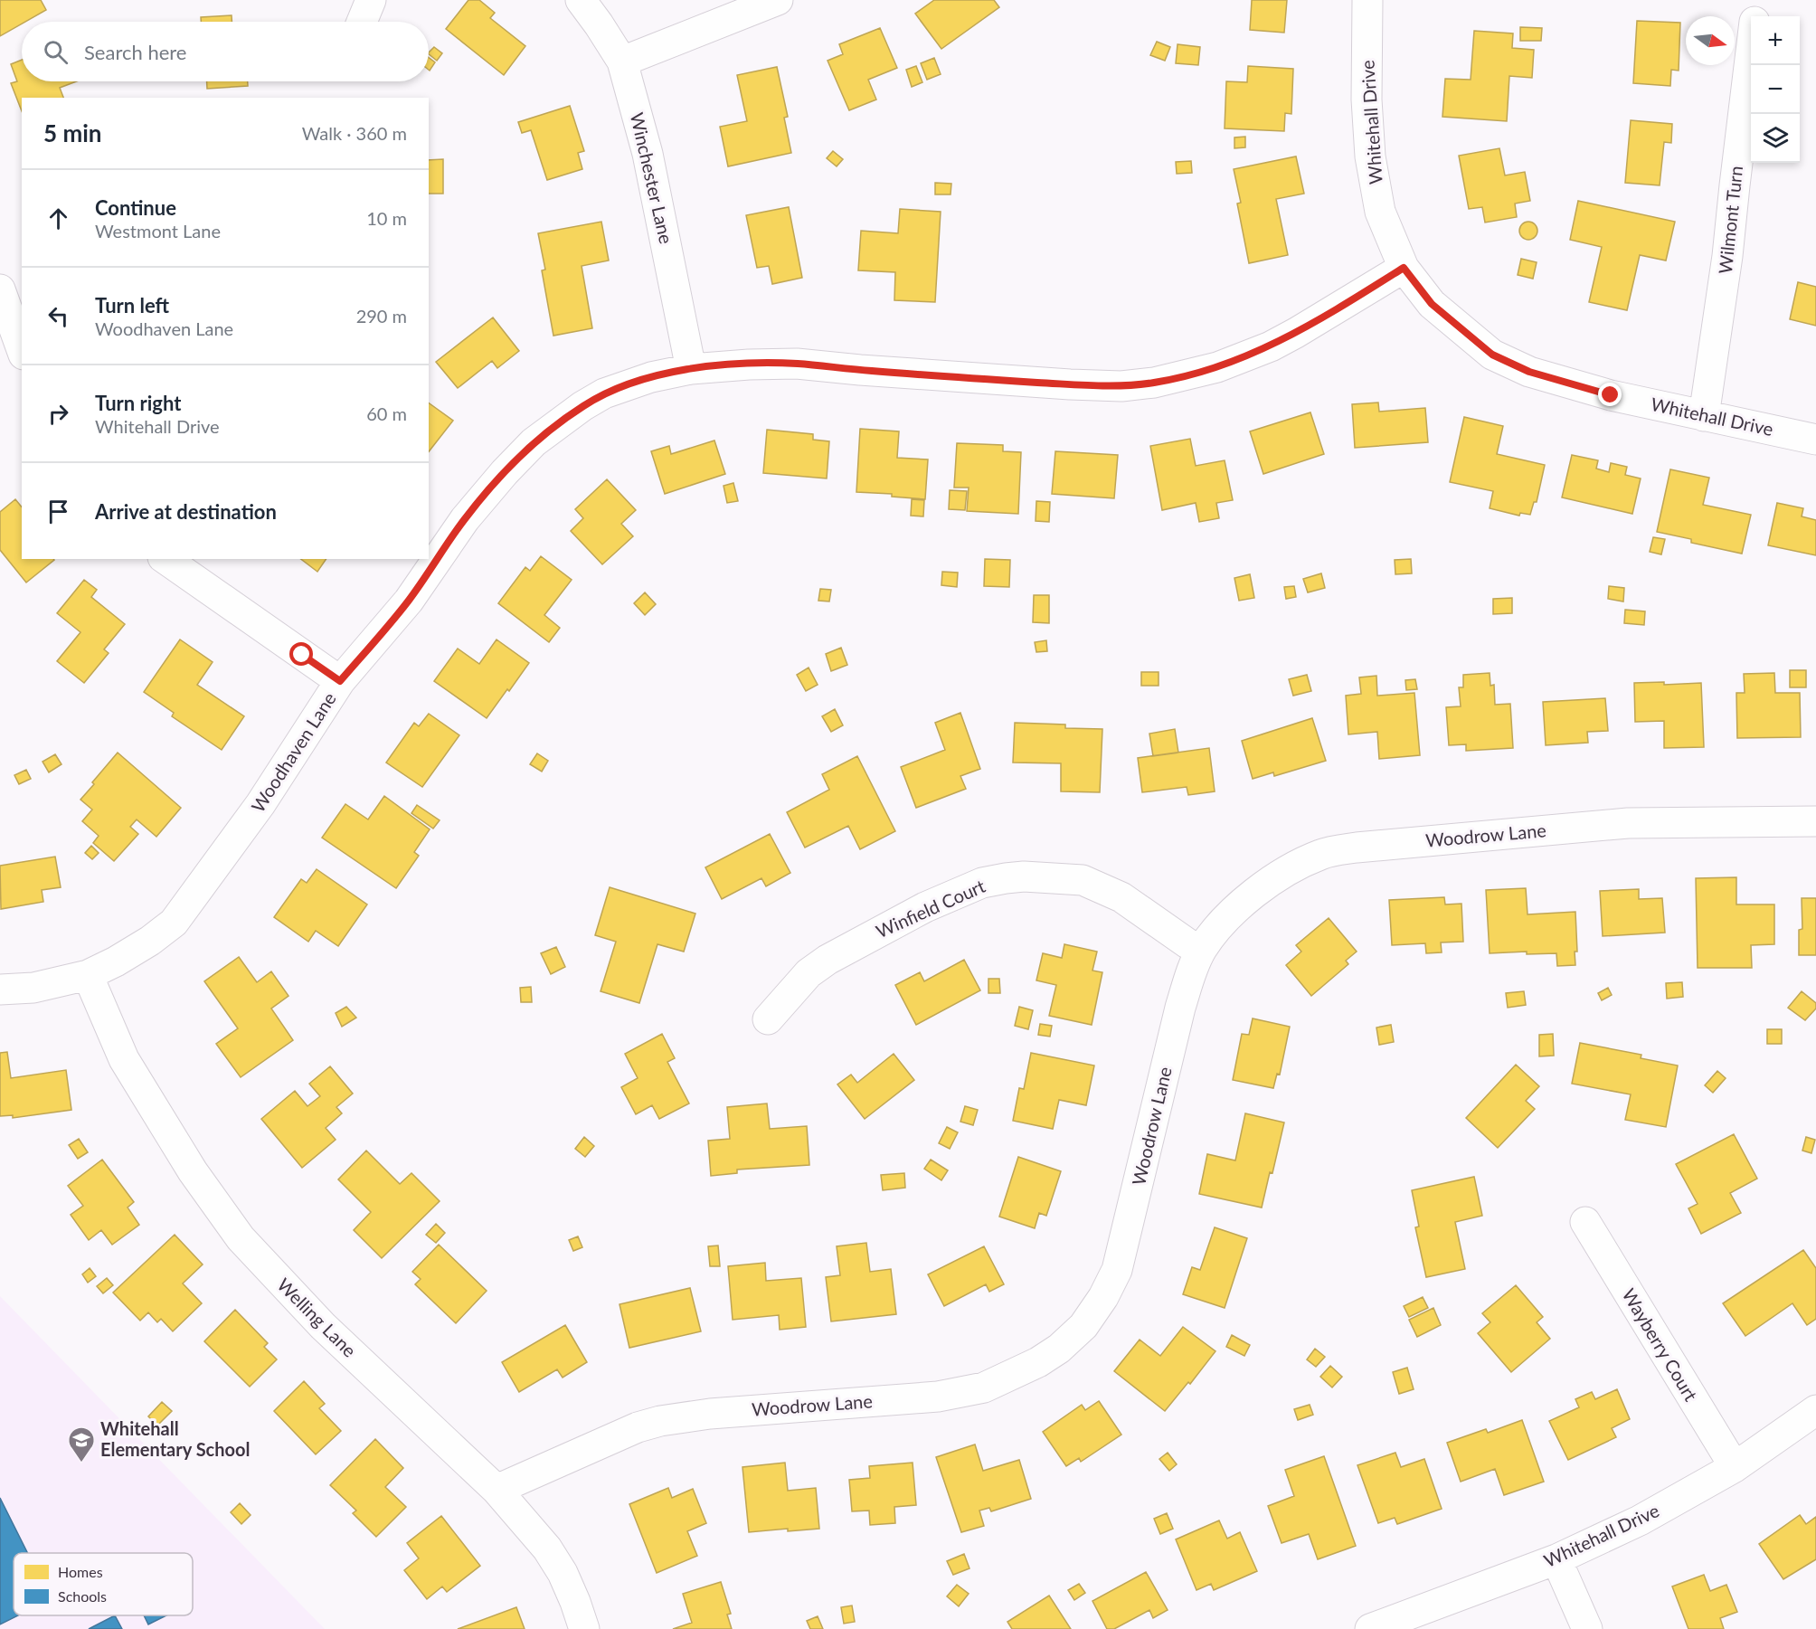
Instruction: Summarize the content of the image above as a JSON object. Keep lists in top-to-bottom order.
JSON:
{
  "streets": {
    "street": [
      "Whitehall Drive",
      "Winchester Lane",
      "Wilmont Turn",
      "Woodhaven Lane",
      "Woodrow Lane",
      "Winfield Court",
      "Welling Lane",
      "Wayberry Court"
    ]
  },
  "crossings": [
    ["Whitehall Drive", "Wilmont Turn"],
    ["Whitehall Drive", "Woodhaven Lane"],
    ["Whitehall Drive", "Wayberry Court"],
    ["Winchester Lane", "Woodhaven Lane"],
    ["Woodhaven Lane", "Welling Lane"],
    ["Woodrow Lane", "Winfield Court"],
    ["Woodrow Lane", "Welling Lane"]
  ],
  "places": {
    "school or university": ["Whitehall Elementary School"]
  },
  "legend": ["Homes", "Schools"],
  "north": "right",
  "page": {
    "map_buttons": ["+", "−"],
    "search": "Search here",
    "heading": ["5 min", "Walk · 360 m"],
    "list": [
      ["Continue", "Westmont Lane", "10 m"],
      ["Turn left", "Woodhaven Lane", "290 m"],
      ["Turn right", "Whitehall Drive", "60 m"],
      "Arrive at destination"
    ]
  }
}
